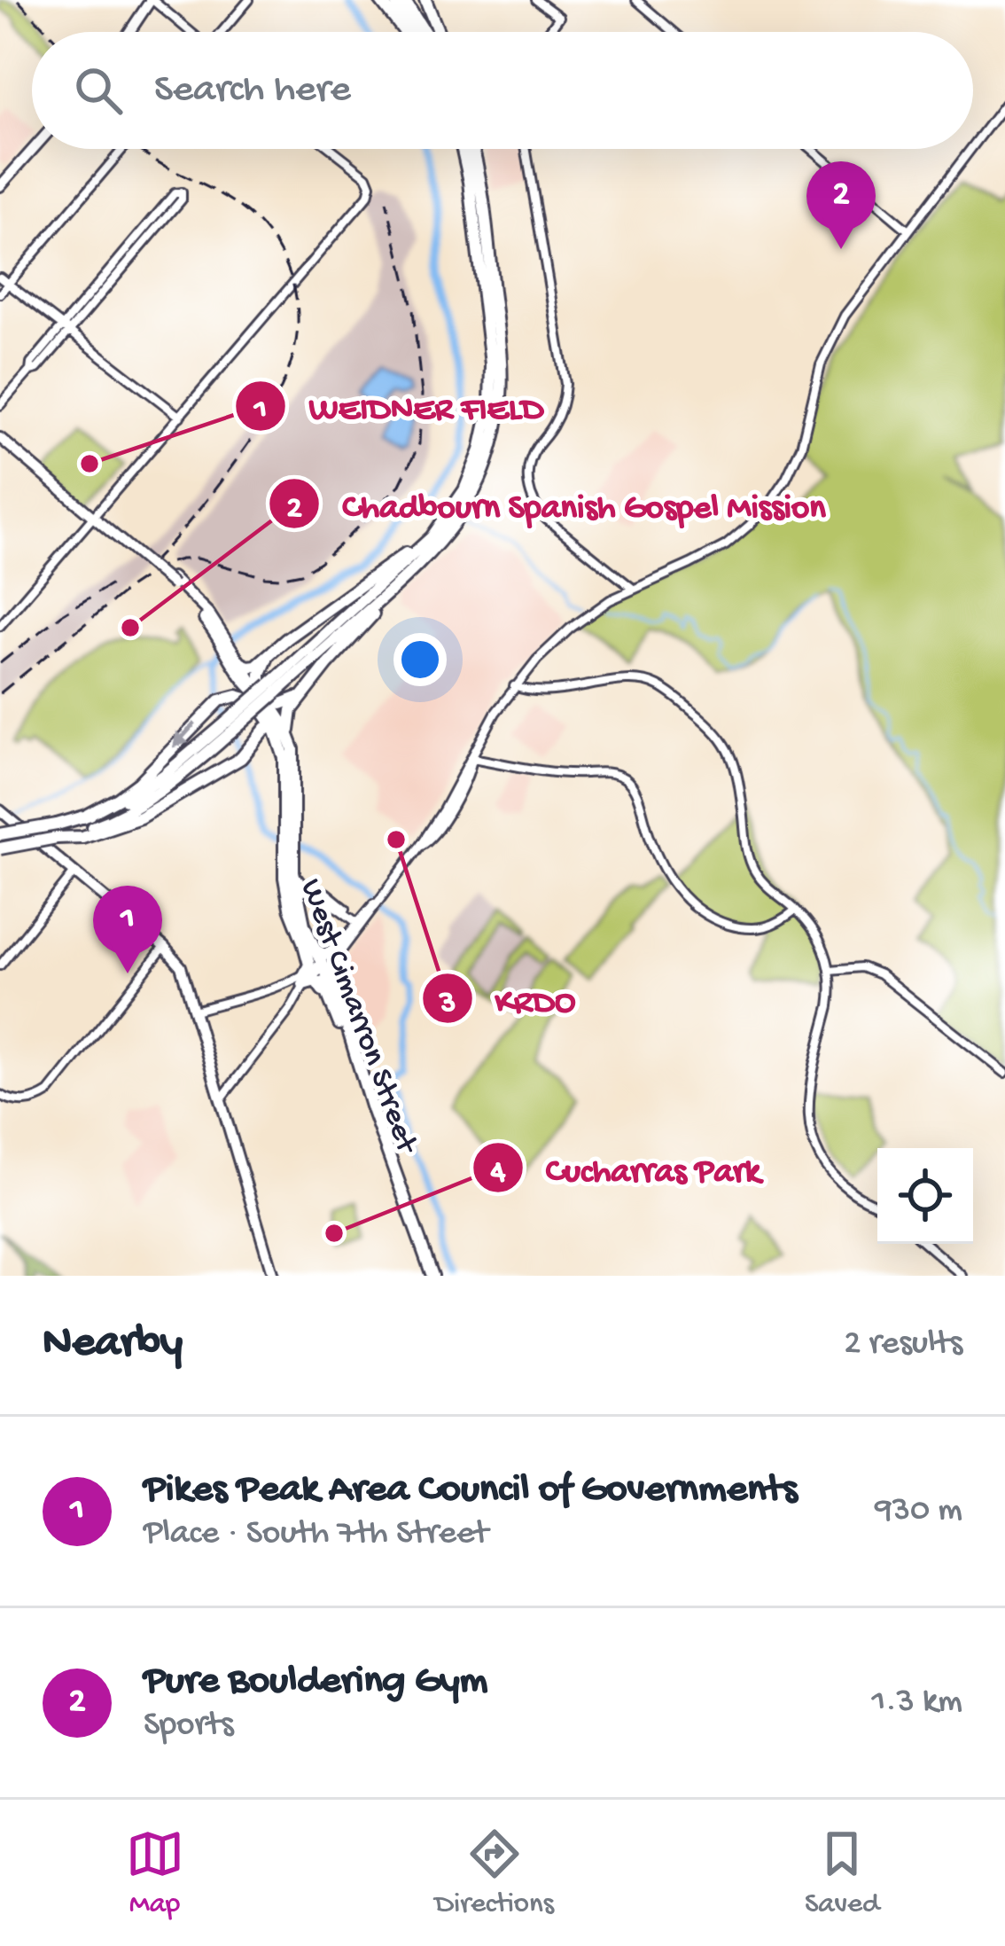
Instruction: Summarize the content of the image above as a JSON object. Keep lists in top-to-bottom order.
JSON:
{
  "streets": {
    "highway": ["West Cimarron Street"]
  },
  "places": [
    "WEIDNER FIELD",
    "Chadbourn Spanish Gospel Mission",
    "KRDO",
    "Cucharras Park"
  ],
  "page": {
    "search": "Search here",
    "pins": ["2", "1"],
    "heading": ["Nearby", "2 results"],
    "list": [
      {
        "mark": "1",
        "name": "Pikes Peak Area Council of Governments",
        "note": "Place · South 7th Street",
        "value": "930 m"
      },
      {
        "mark": "2",
        "name": "Pure Bouldering Gym",
        "note": "Sports",
        "value": "1.3 km"
      }
    ],
    "nav": ["Map", "Directions", "Saved"]
  }
}
